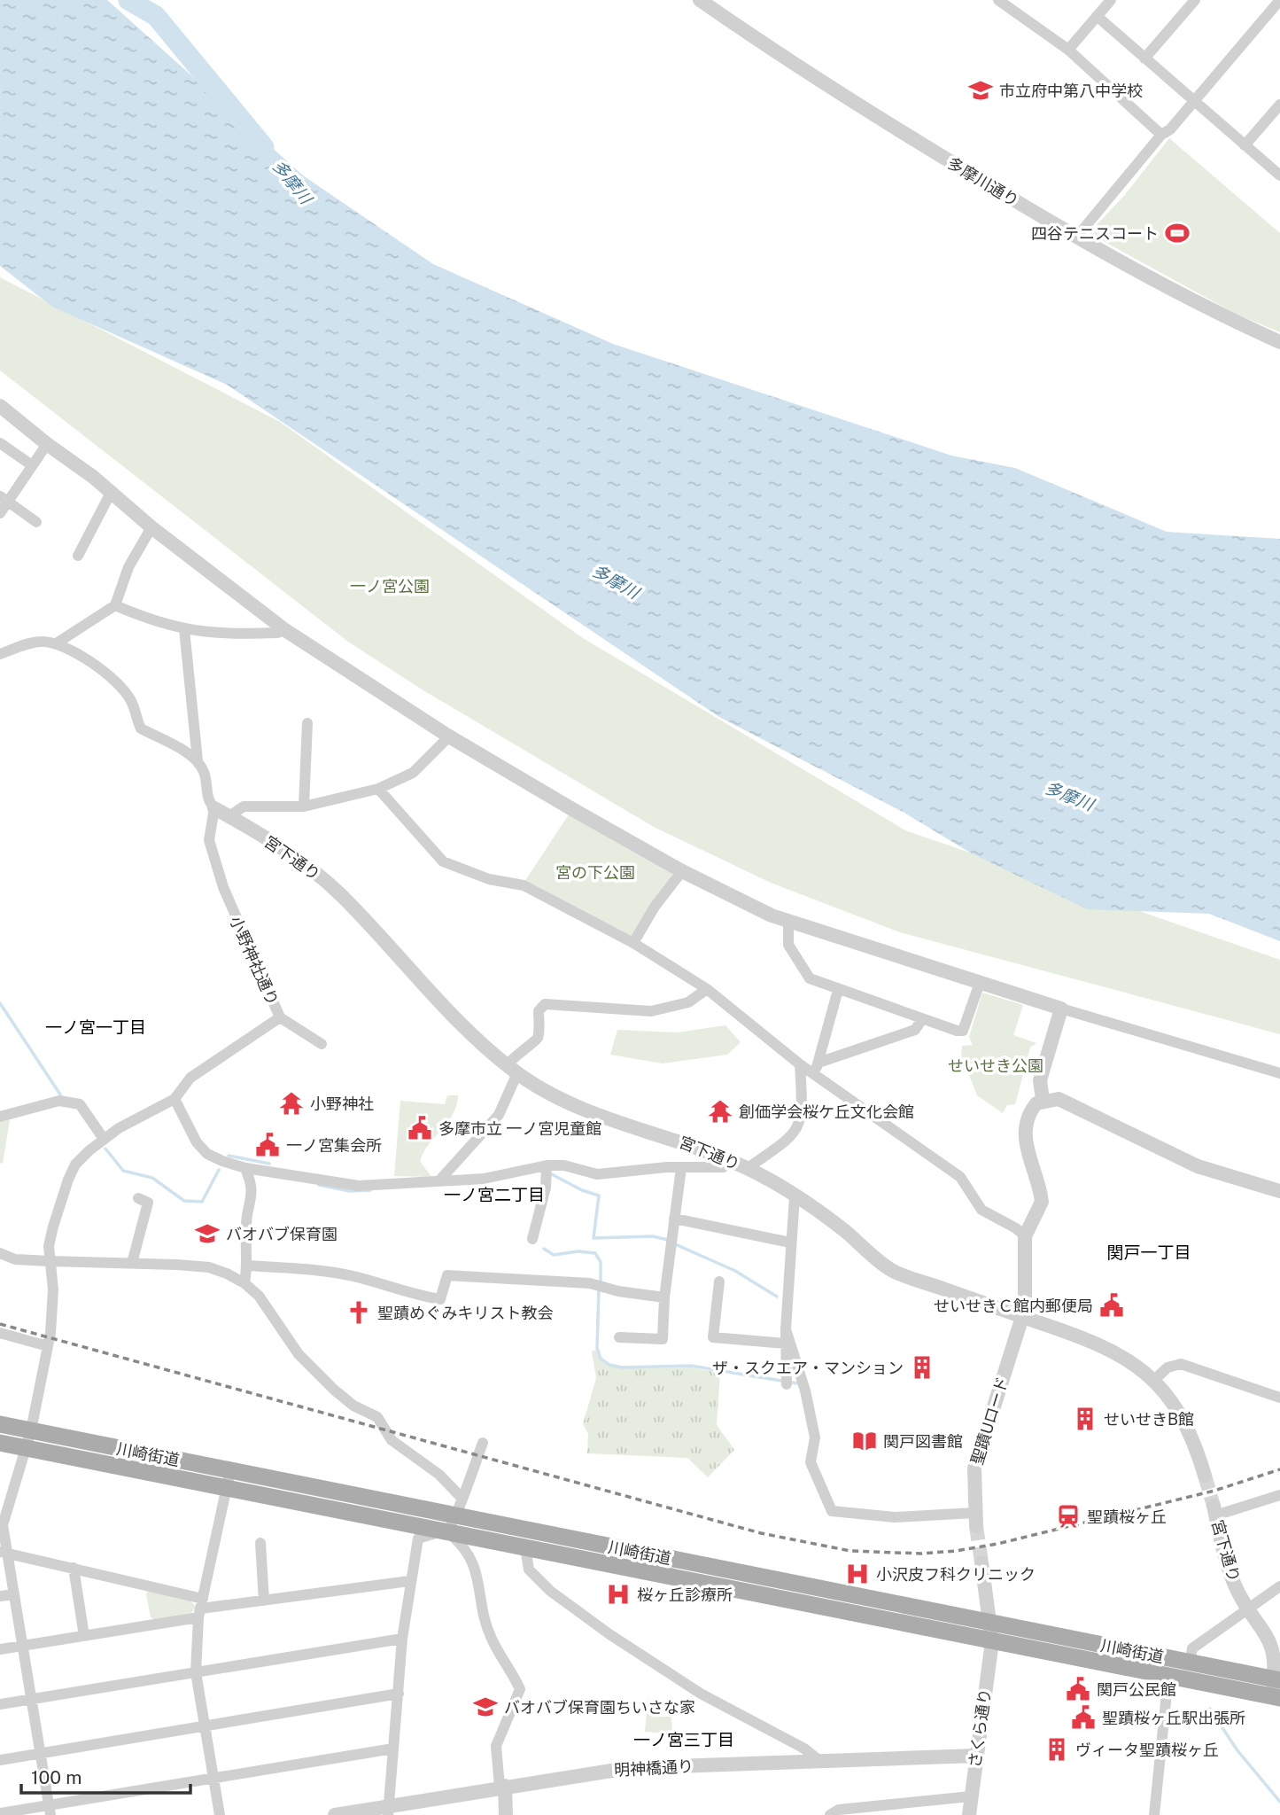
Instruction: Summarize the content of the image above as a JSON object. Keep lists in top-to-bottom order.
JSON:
{
  "streets": {
    "main road": ["川崎街道"],
    "street": [
      "多摩川通り",
      "宮下通り",
      "小野神社通り",
      "聖蹟Uロード",
      "さくら通り",
      "明神橋通り"
    ]
  },
  "crossings": [
    ["宮下通り", "小野神社通り"],
    ["宮下通り", "聖蹟Uロード"],
    ["宮下通り", "川崎街道"],
    ["小野神社通り", "川崎街道"],
    ["川崎街道", "さくら通り"],
    ["さくら通り", "明神橋通り"]
  ],
  "districts": [
    "一ノ宮一丁目",
    "一ノ宮二丁目",
    "関戸一丁目",
    "一ノ宮三丁目"
  ],
  "water": ["多摩川"],
  "parks": ["一ノ宮公園", "宮の下公園", "せいせき公園"],
  "places": {
    "school or university": ["市立府中第八中学校", "バオバブ保育園", "バオバブ保育園ちいさな家"],
    "sports": ["四谷テニスコート"],
    "temple": ["小野神社", "創価学会桜ケ丘文化会館"],
    "public building": [
      "多摩市立 一ノ宮児童館",
      "一ノ宮集会所",
      "せいせきＣ館内郵便局",
      "関戸公民館",
      "聖蹟桜ヶ丘駅出張所"
    ],
    "church": ["聖蹟めぐみキリスト教会"],
    "building": ["ザ・スクエア・マンション", "せいせきB館", "ヴィータ聖蹟桜ヶ丘"],
    "library": ["関戸図書館"],
    "station": ["聖蹟桜ヶ丘"],
    "hospital": ["小沢皮フ科クリニック", "桜ヶ丘診療所"]
  },
  "scale_bar": "100 m"
}
